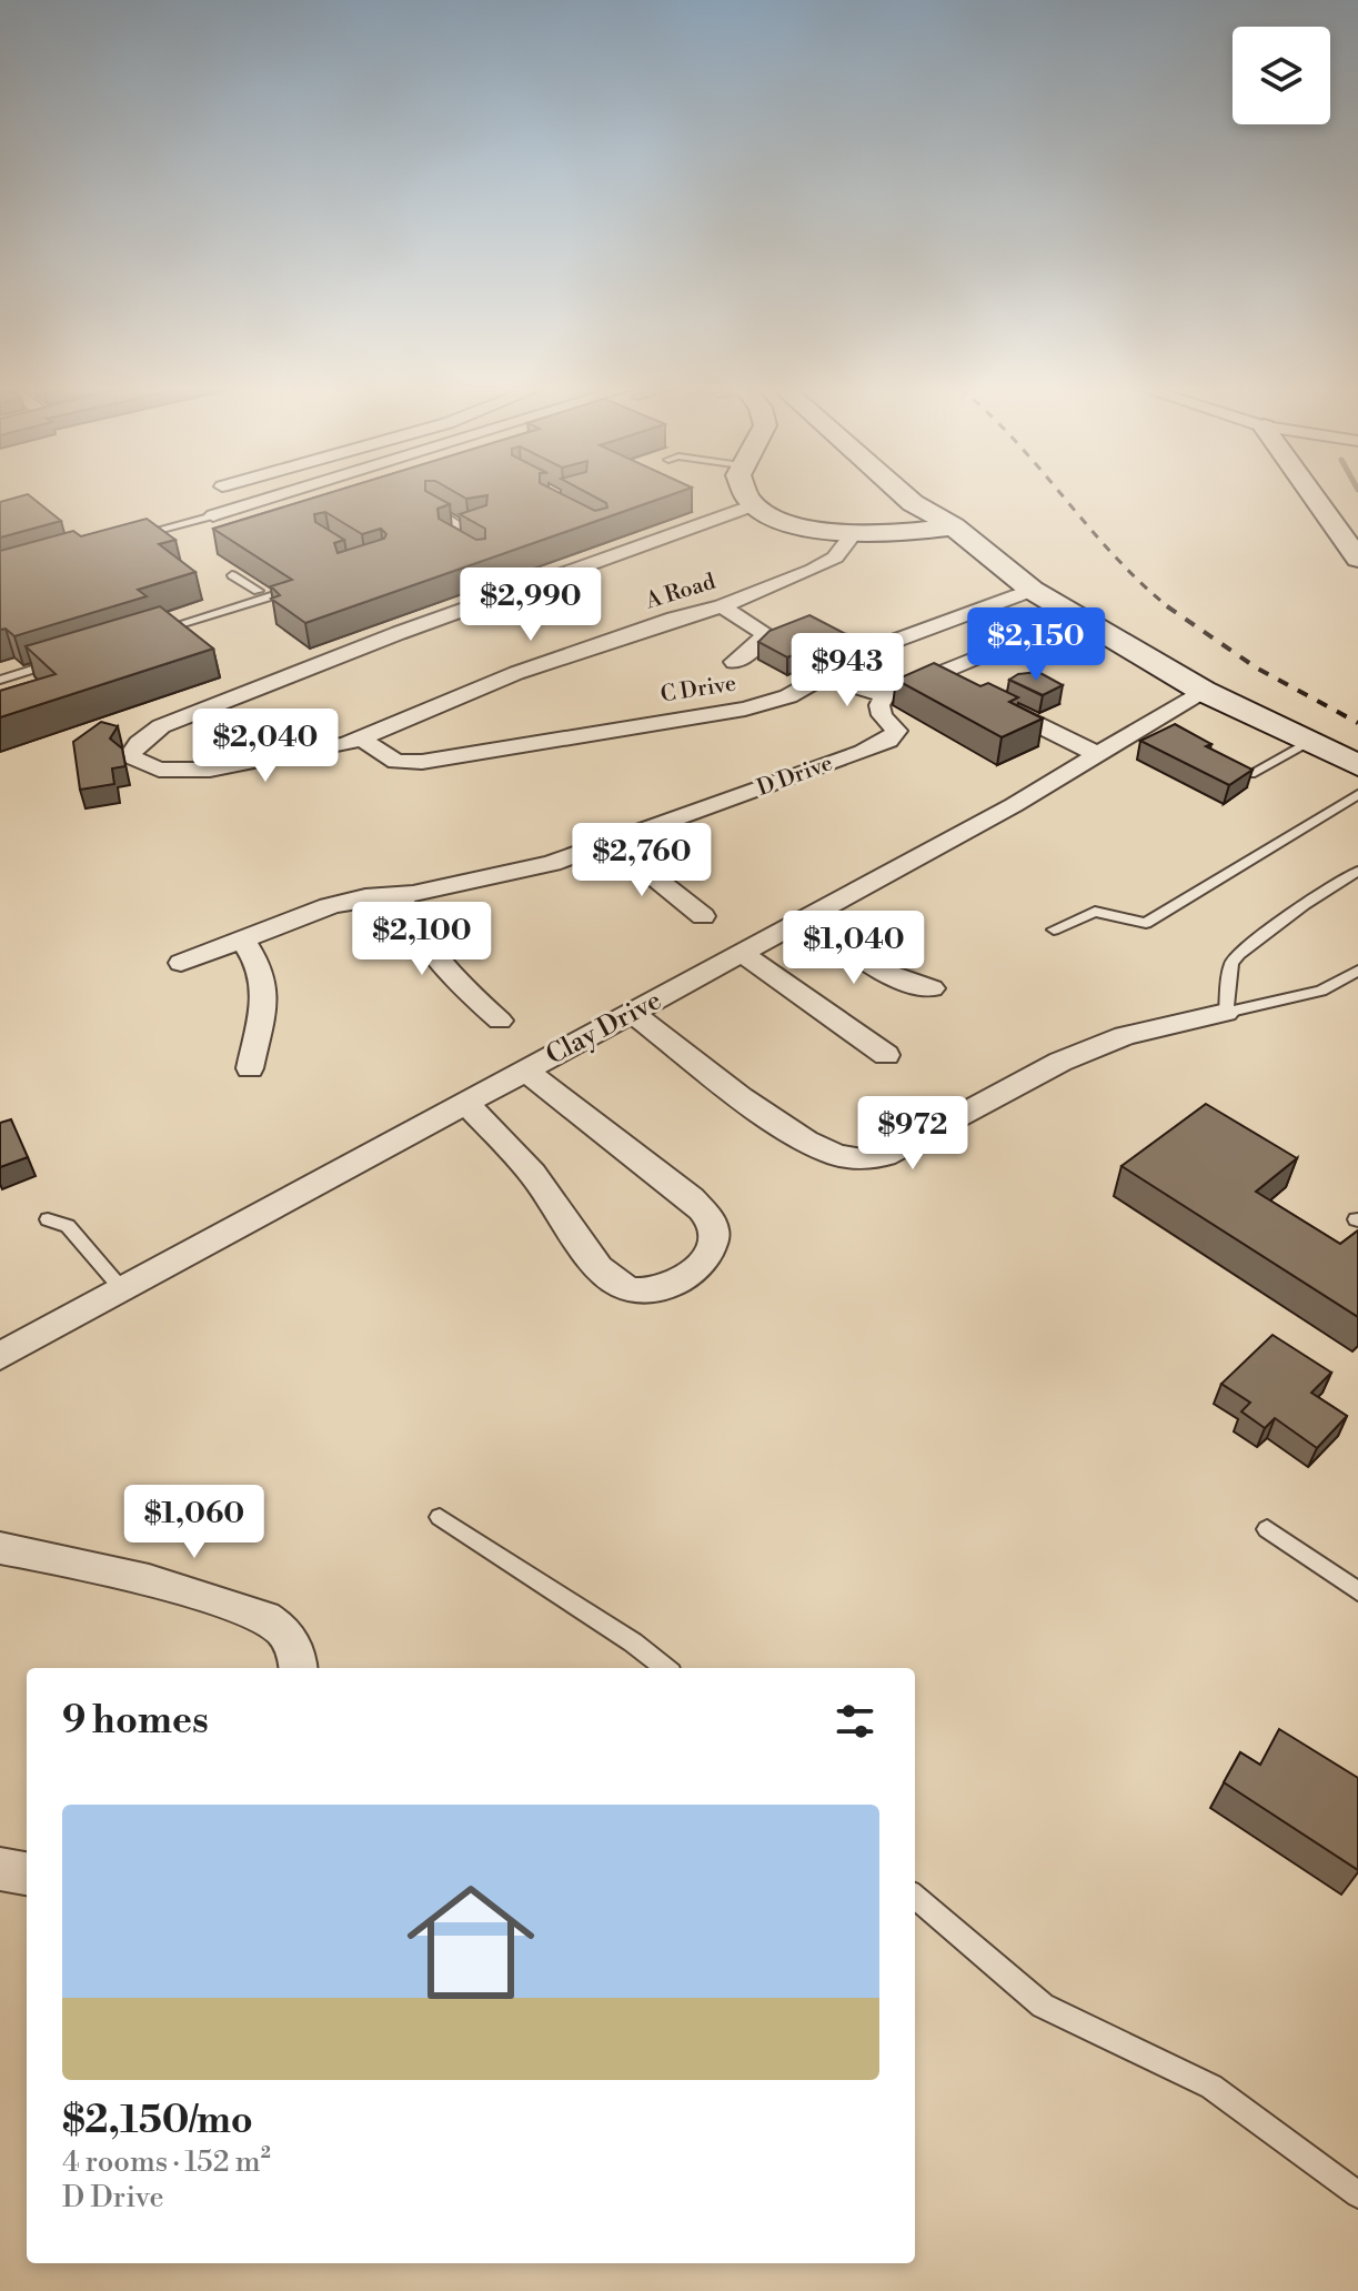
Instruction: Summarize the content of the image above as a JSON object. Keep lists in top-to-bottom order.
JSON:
{
  "streets": {
    "street": [
      "A Road",
      "C Drive",
      "D Drive",
      "Clay Drive"
    ]
  },
  "crossings": [
    ["A Road", "C Drive"]
  ],
  "page": {
    "price": [
      "$2,990",
      "$2,150",
      "$943",
      "$2,040",
      "$2,760",
      "$2,100",
      "$1,040",
      "$972",
      "$1,060"
    ],
    "heading": "9 homes",
    "list": [
      {
        "name": "$2,150/mo",
        "note": "4 rooms · 152 m² · D Drive"
      }
    ]
  }
}
